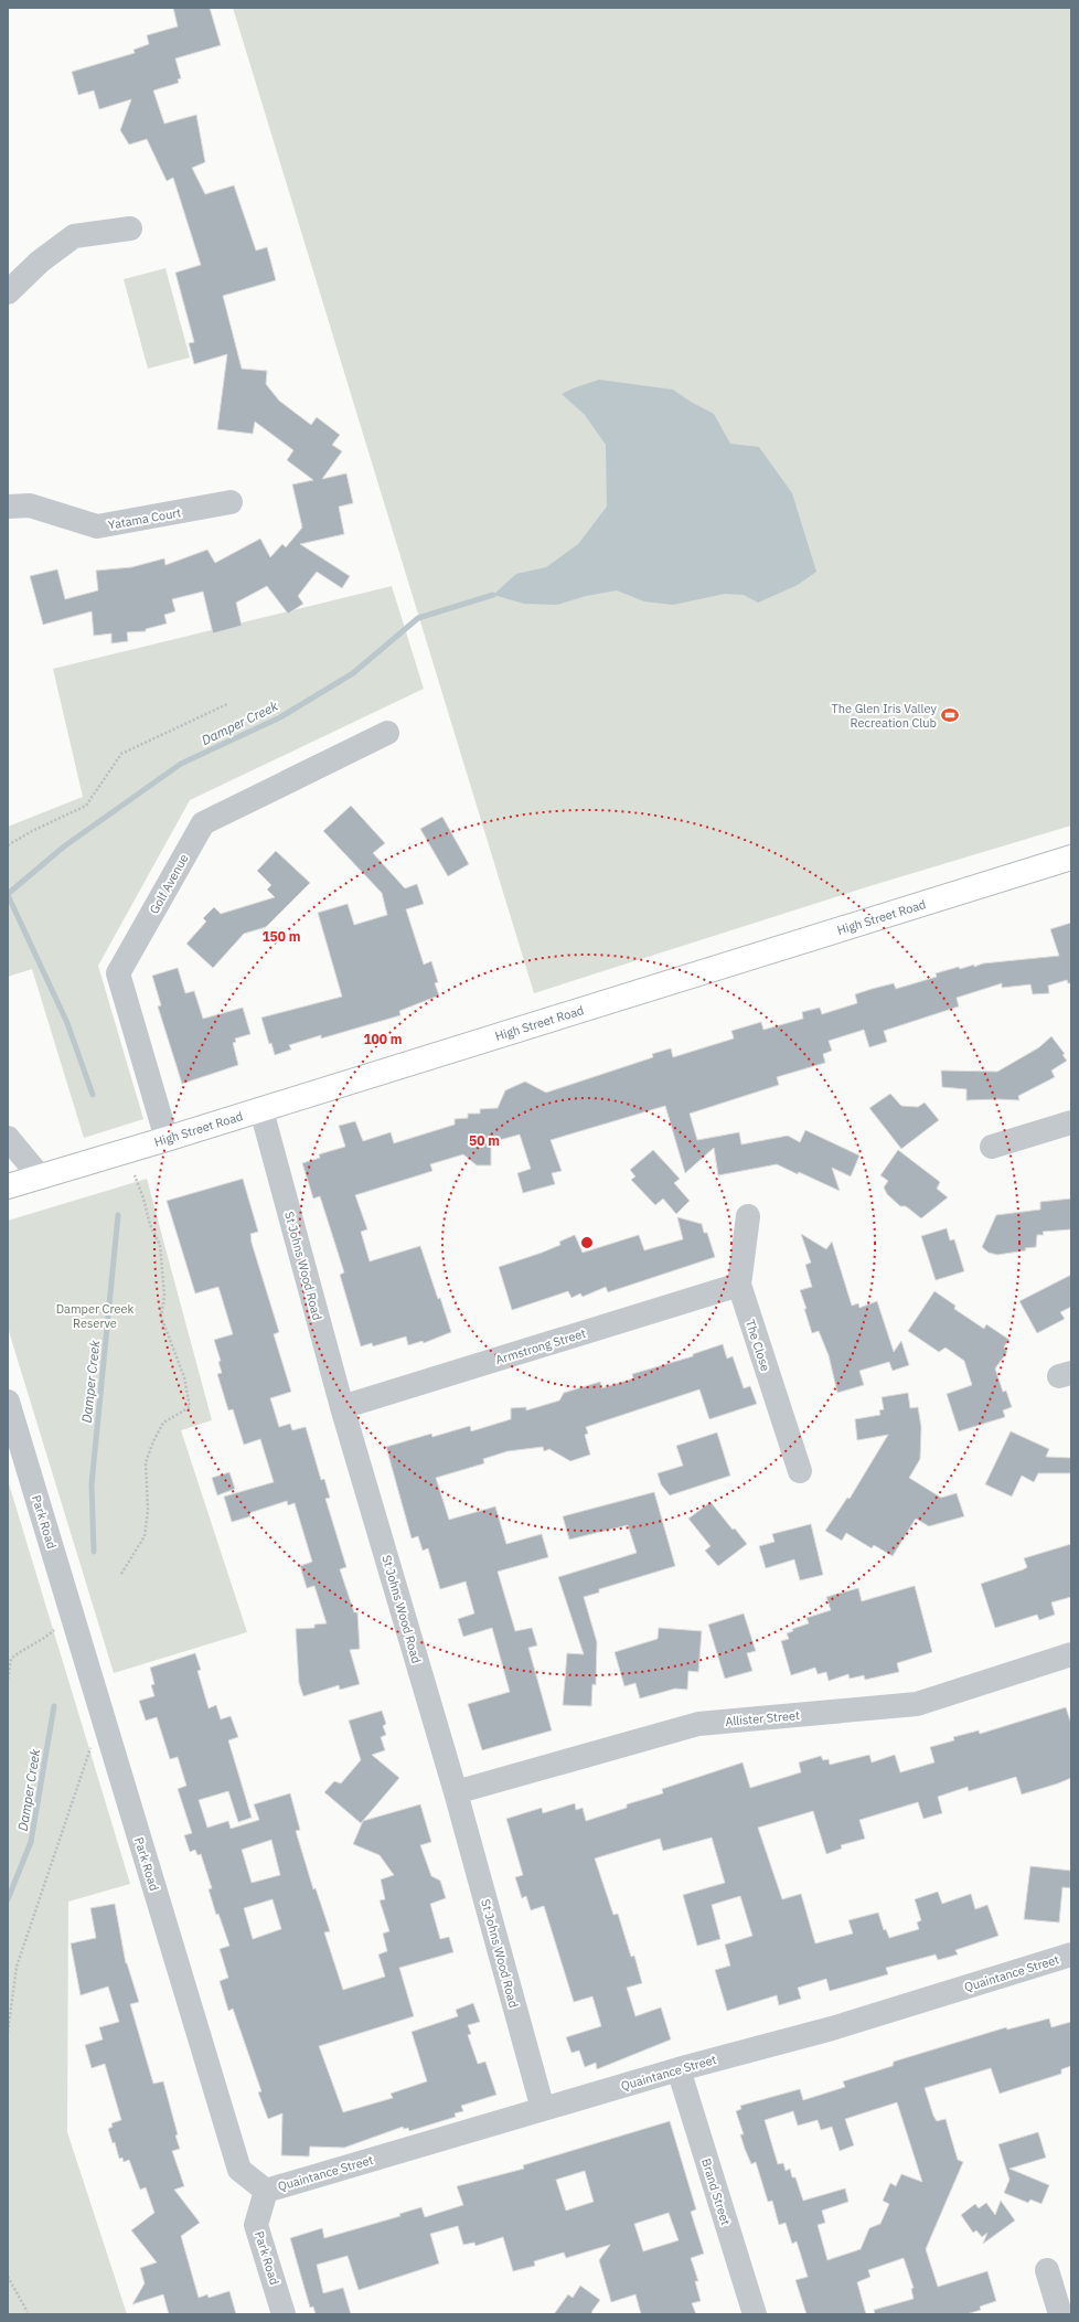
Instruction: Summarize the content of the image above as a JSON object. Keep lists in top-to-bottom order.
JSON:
{
  "streets": {
    "main road": ["High Street Road"],
    "street": [
      "Yatama Court",
      "Golf Avenue",
      "St Johns Wood Road",
      "The Close",
      "Armstrong Street",
      "Park Road",
      "Allister Street",
      "Quaintance Street",
      "Brand Street"
    ]
  },
  "crossings": [
    ["Golf Avenue", "High Street Road"],
    ["High Street Road", "St Johns Wood Road"],
    ["St Johns Wood Road", "Armstrong Street"],
    ["St Johns Wood Road", "Allister Street"],
    ["St Johns Wood Road", "Quaintance Street"],
    ["The Close", "Armstrong Street"],
    ["Park Road", "Quaintance Street"],
    ["Quaintance Street", "Brand Street"]
  ],
  "water": ["Damper Creek"],
  "parks": ["Damper Creek Reserve"],
  "places": {
    "sports": ["The Glen Iris Valley Recreation Club"]
  },
  "rings": ["150 m", "100 m", "50 m"]
}
